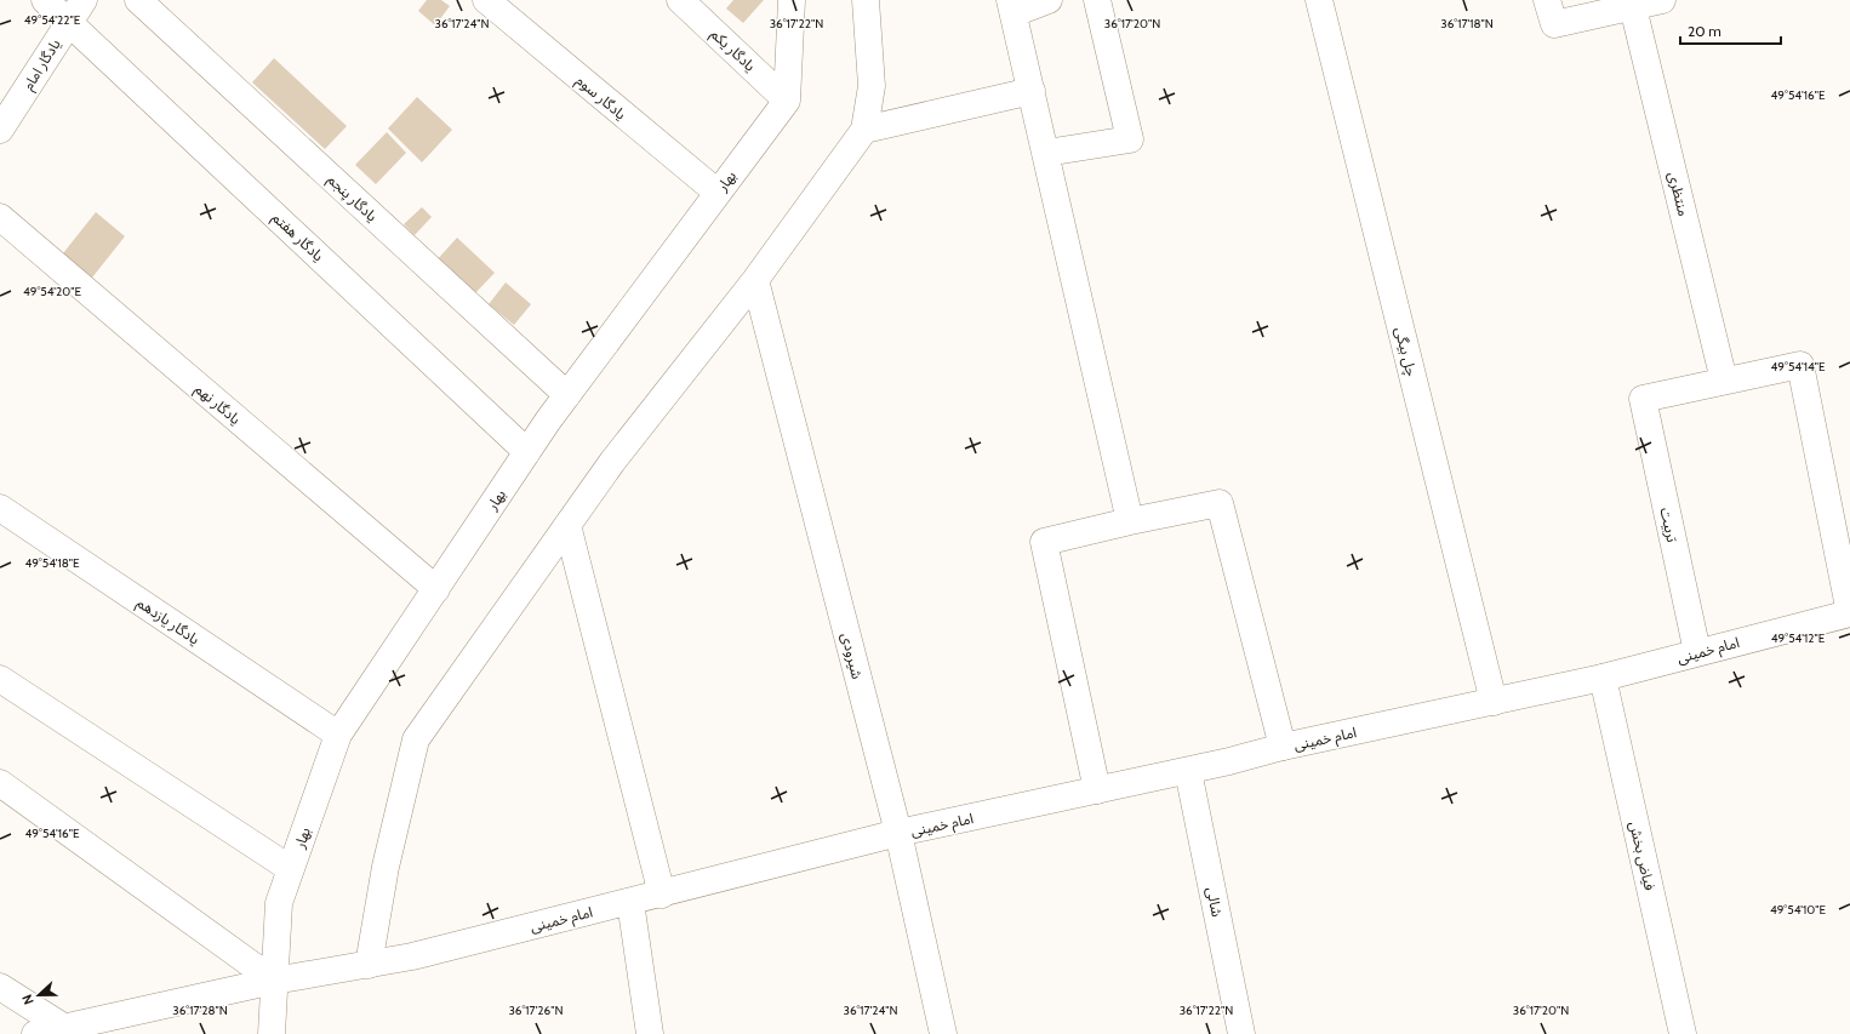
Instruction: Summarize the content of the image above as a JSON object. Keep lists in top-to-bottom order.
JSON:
{
  "streets": {
    "street": [
      "یادگار یکم",
      "یادگار امام",
      "یادگار سوم",
      "بهار",
      "منتظری",
      "یادگار پنجم",
      "یادگار هفتم",
      "چل بیگی",
      "یادگار نهم",
      "تربیت",
      "یادگار یازدهم",
      "امام خمینی",
      "شیرودی",
      "فیاض بخش",
      "شالی"
    ]
  },
  "crossings": [
    ["یادگار یکم", "بهار"],
    ["یادگار امام", "یادگار هفتم"],
    ["یادگار سوم", "بهار"],
    ["بهار", "یادگار پنجم"],
    ["بهار", "یادگار هفتم"],
    ["بهار", "یادگار نهم"],
    ["بهار", "یادگار یازدهم"],
    ["بهار", "امام خمینی"],
    ["منتظری", "تربیت"],
    ["چل بیگی", "امام خمینی"],
    ["تربیت", "امام خمینی"],
    ["امام خمینی", "شیرودی"],
    ["امام خمینی", "فیاض بخش"],
    ["امام خمینی", "شالی"]
  ],
  "scale_bar": "20 m",
  "north": "left",
  "coordinates": [
    "49°54'22\"E",
    "36°17'24\"N",
    "36°17'22\"N",
    "36°17'20\"N",
    "36°17'18\"N",
    "49°54'16\"E",
    "49°54'20\"E",
    "49°54'14\"E",
    "49°54'18\"E",
    "49°54'12\"E",
    "49°54'10\"E",
    "36°17'28\"N",
    "36°17'26\"N"
  ]
}
